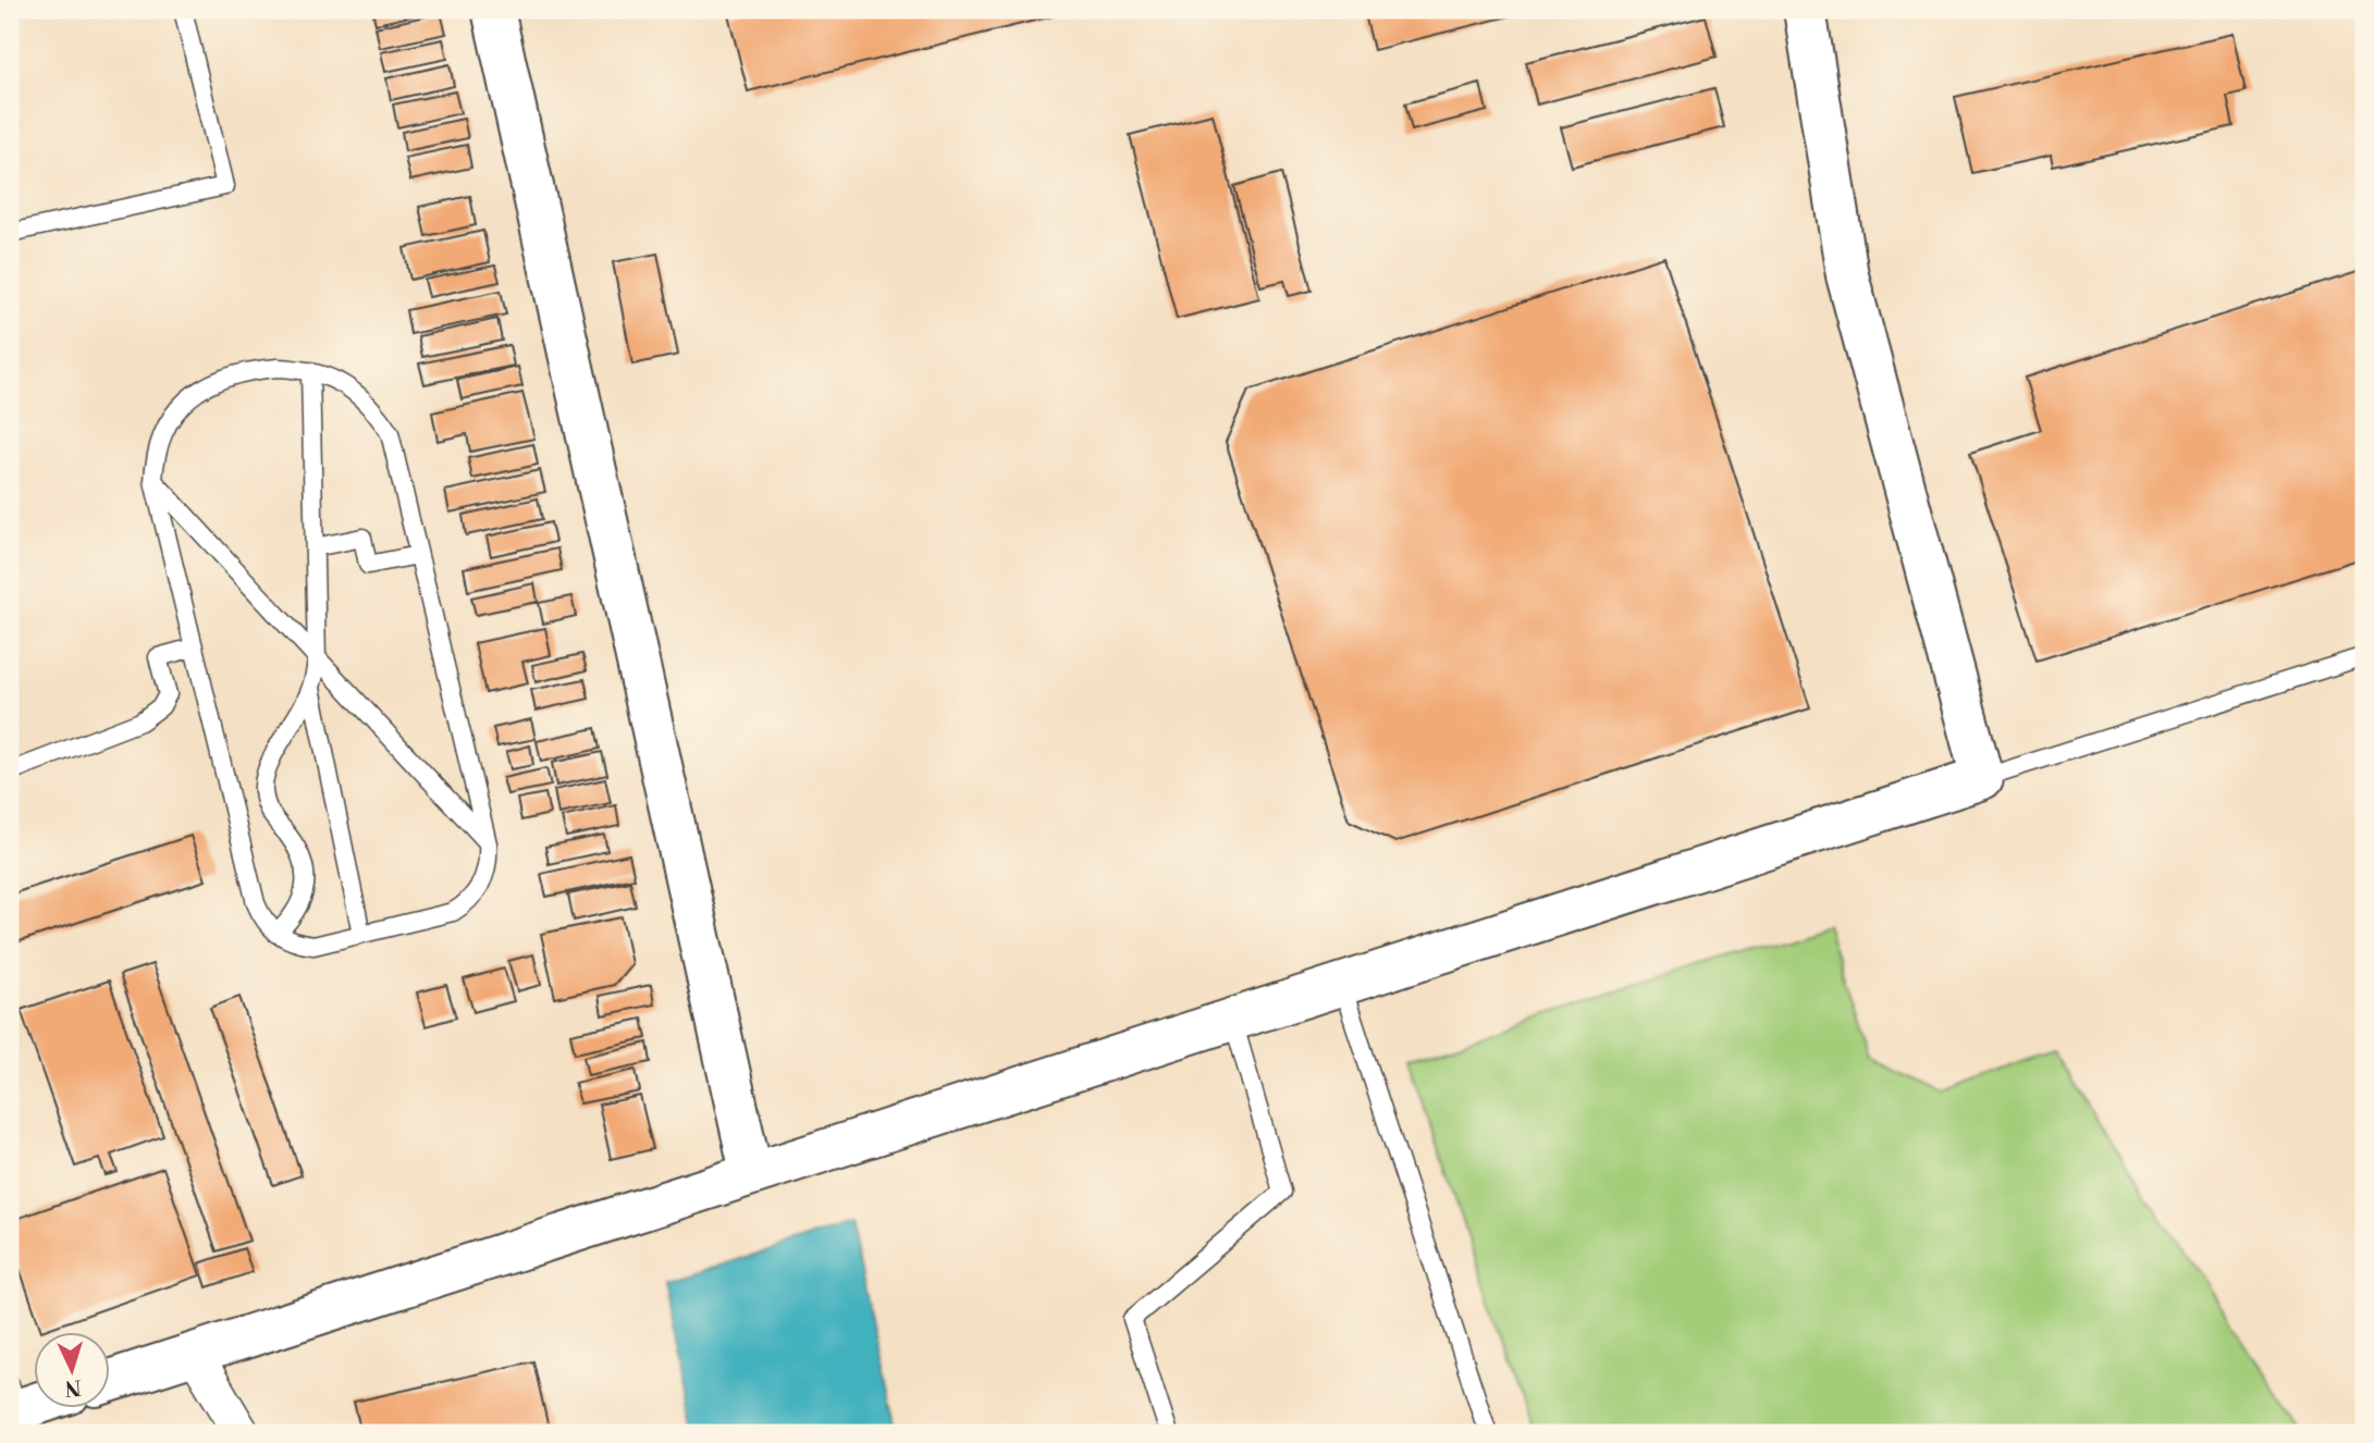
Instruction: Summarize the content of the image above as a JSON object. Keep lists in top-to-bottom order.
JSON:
{
  "north": "bottom"
}
